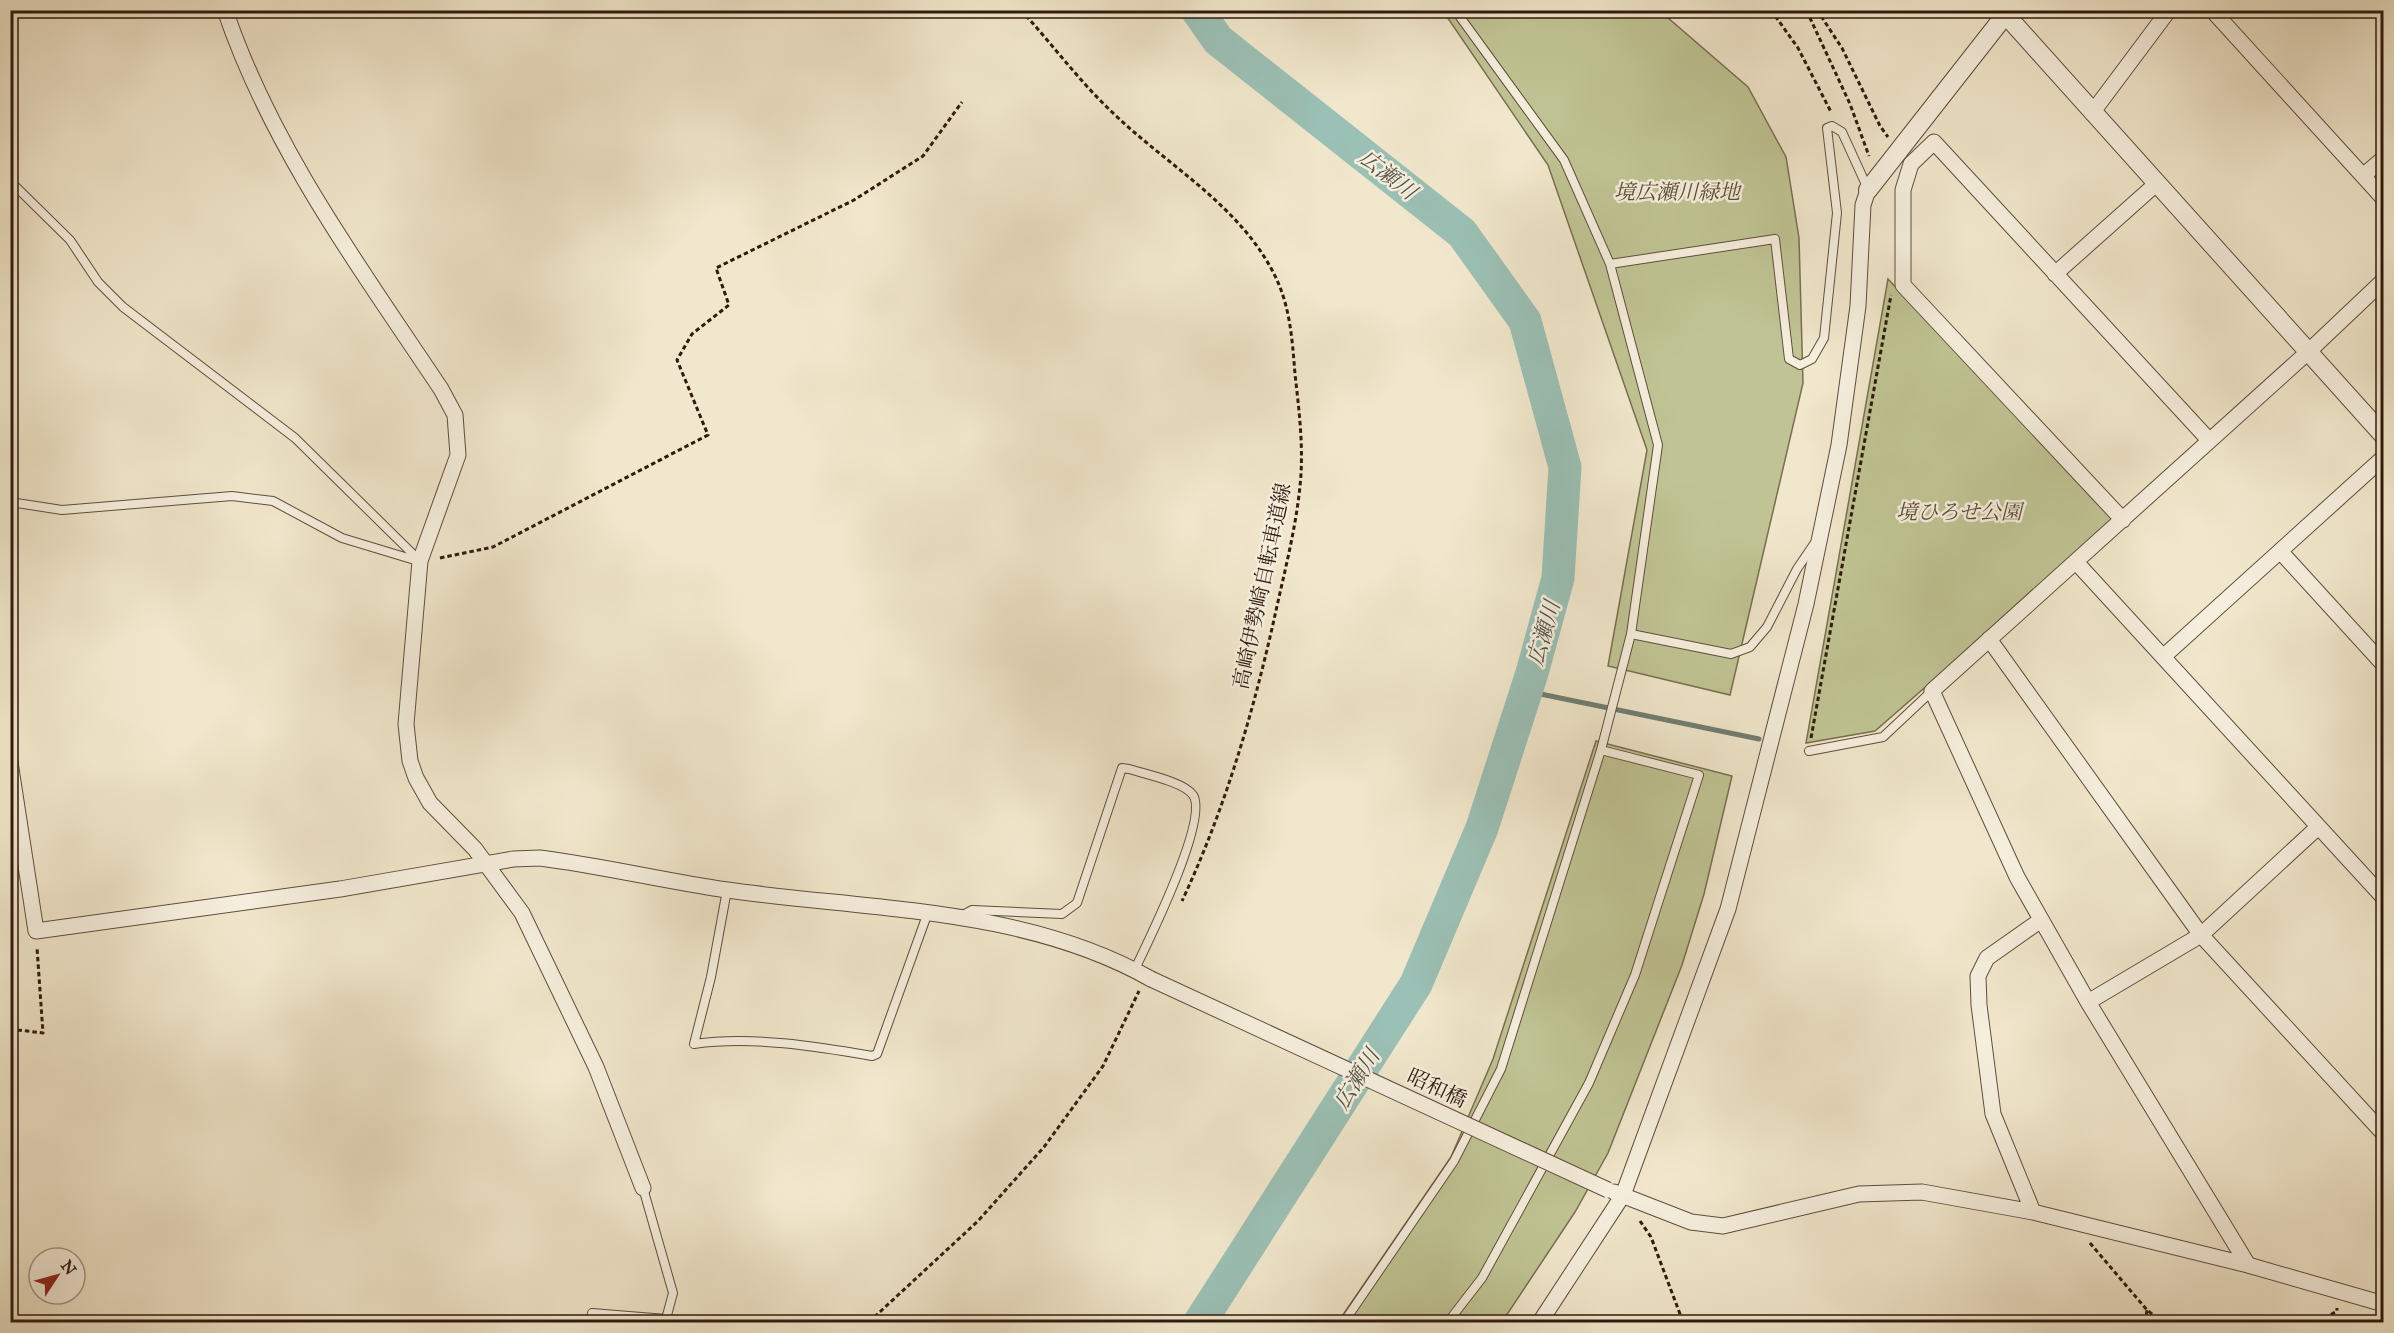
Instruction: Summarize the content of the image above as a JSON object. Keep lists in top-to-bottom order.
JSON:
{
  "streets": {
    "street": ["昭和橋"],
    "path": ["高崎伊勢崎自転車道線"]
  },
  "water": ["広瀬川"],
  "parks": ["境広瀬川緑地", "境ひろせ公園"],
  "north": "top right"
}
